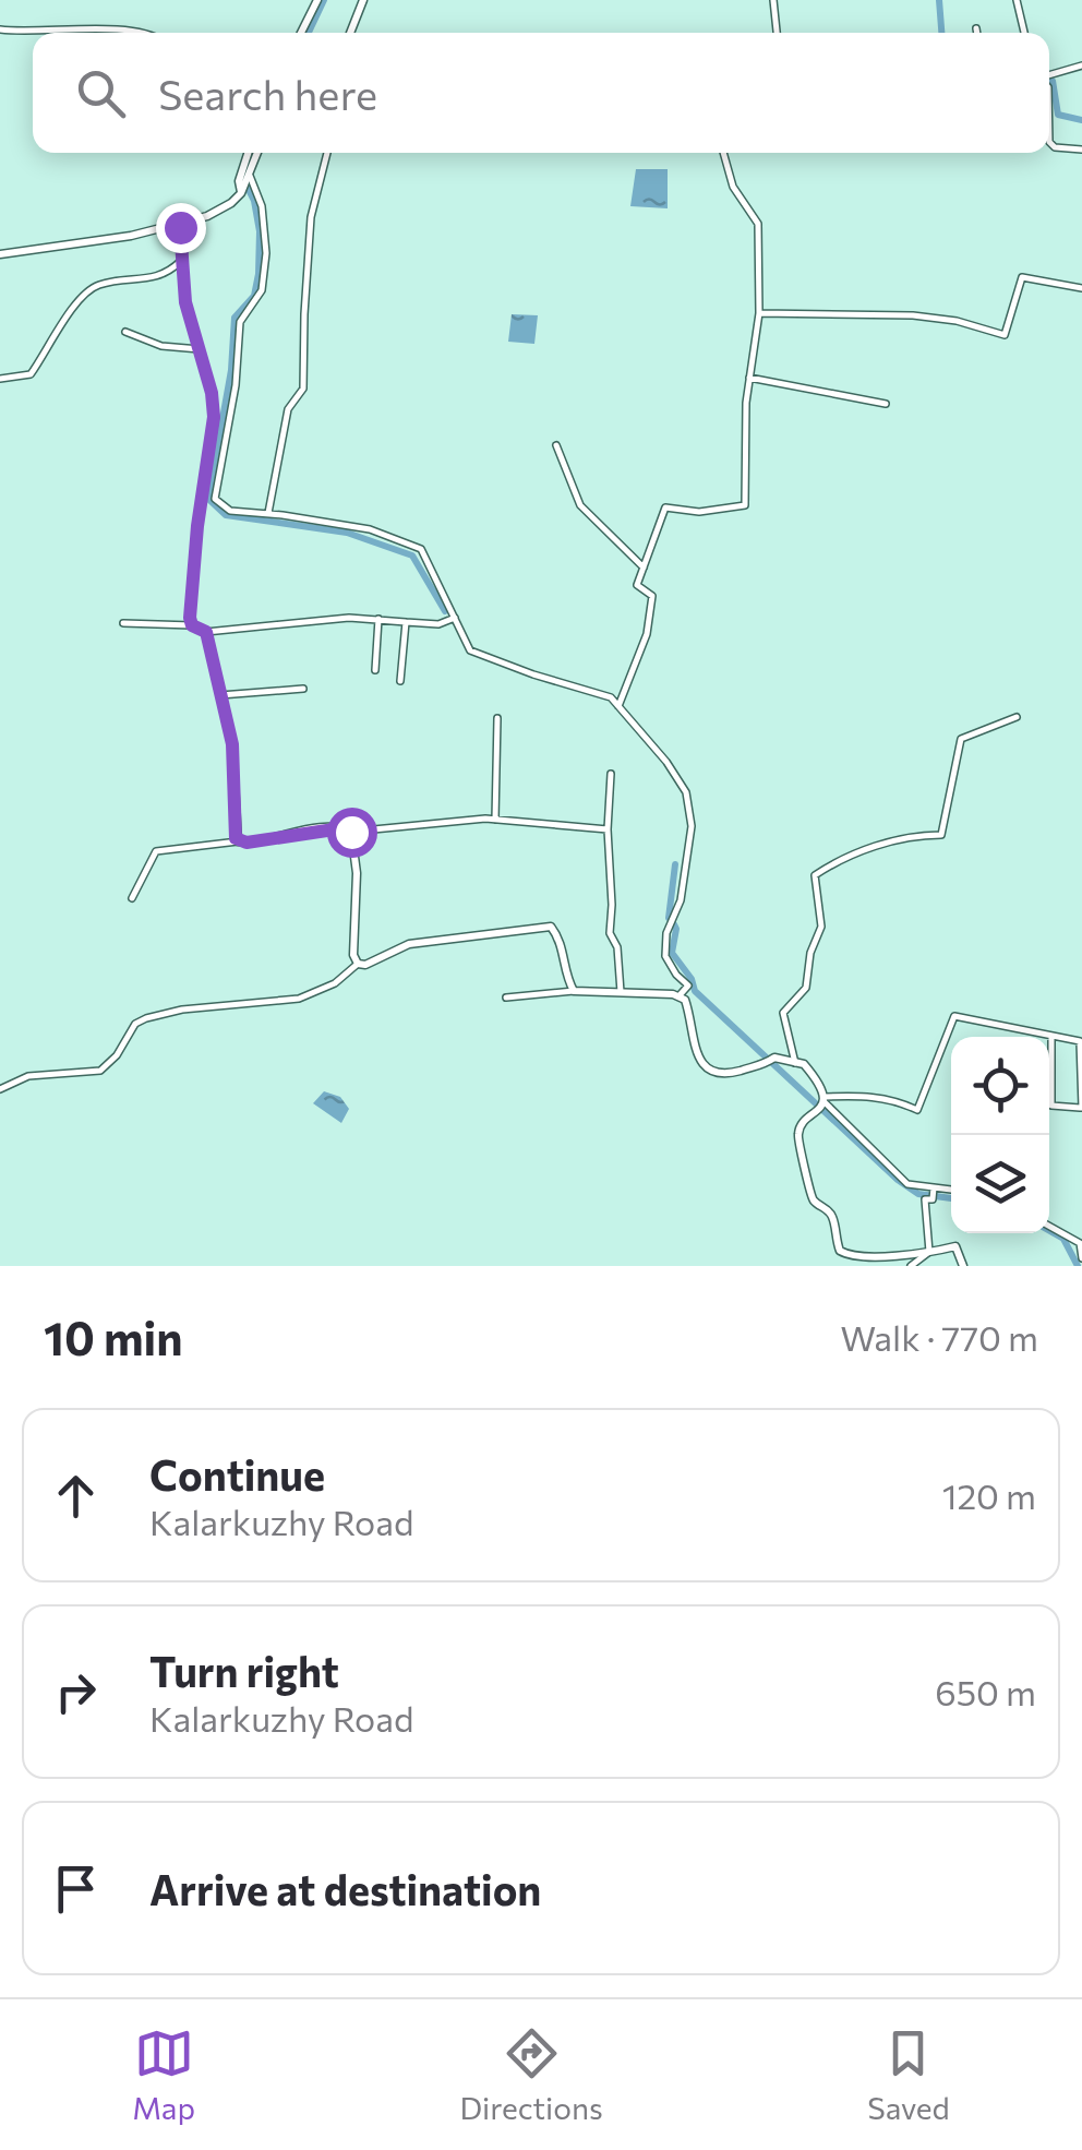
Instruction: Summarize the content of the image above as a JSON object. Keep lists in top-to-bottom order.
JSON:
{
  "page": {
    "search": "Search here",
    "heading": ["10 min", "Walk · 770 m"],
    "list": [
      ["Continue", "Kalarkuzhy Road", "120 m"],
      ["Turn right", "Kalarkuzhy Road", "650 m"],
      "Arrive at destination"
    ],
    "nav": ["Map", "Directions", "Saved"]
  }
}
